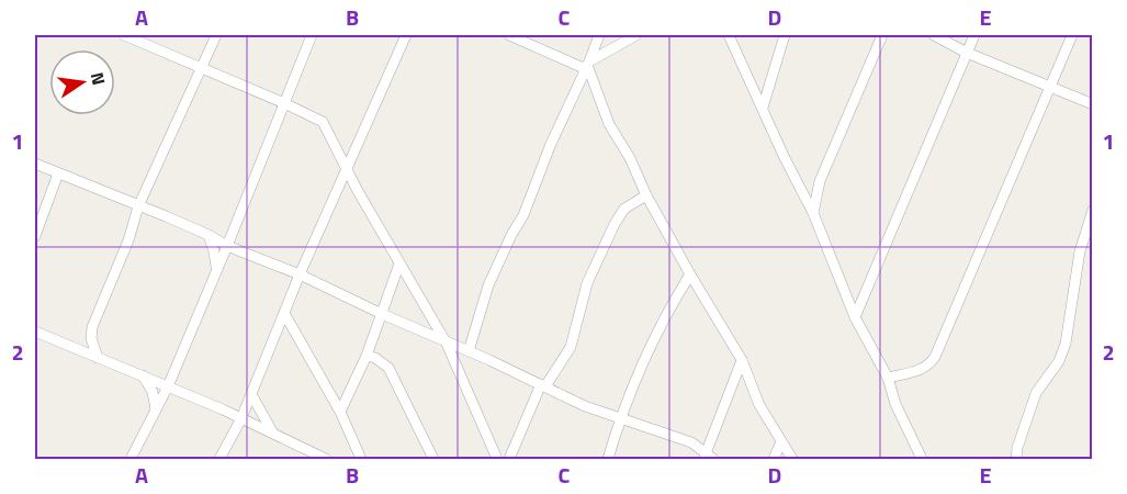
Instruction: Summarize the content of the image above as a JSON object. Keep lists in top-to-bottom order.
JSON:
{
  "north": "right",
  "grid": {
    "columns": [
      "A",
      "B",
      "C",
      "D",
      "E"
    ],
    "rows": ["1", "2"]
  }
}
